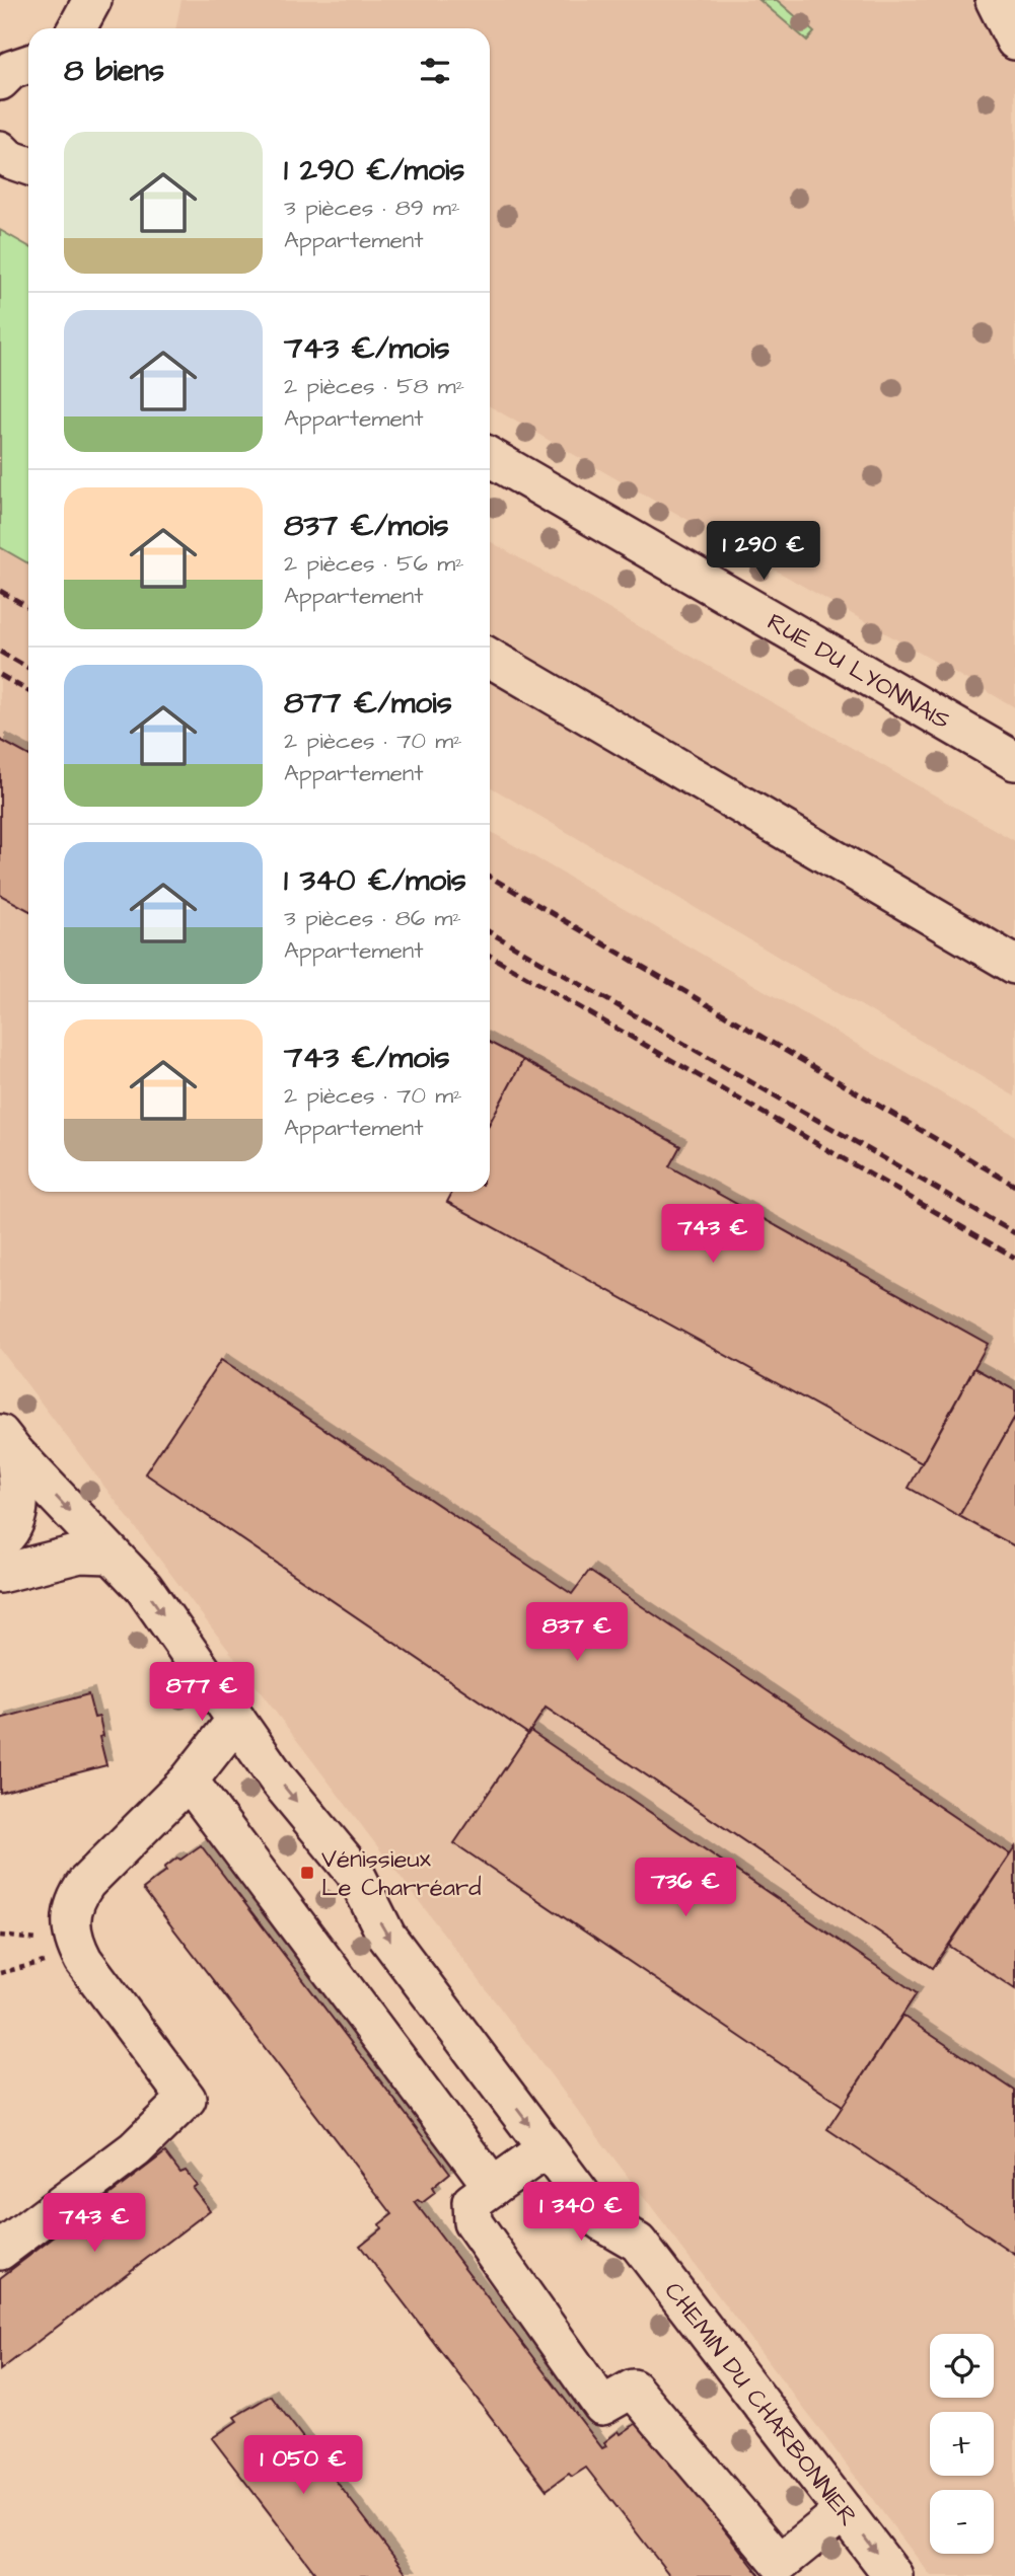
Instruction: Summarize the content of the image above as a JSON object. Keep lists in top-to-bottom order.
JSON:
{
  "streets": {
    "street": ["RUE DU LYONNAIS", "CHEMIN DU CHARBONNIER"]
  },
  "places": {
    "transit": ["Vénissieux Le Charréard"]
  },
  "page": {
    "heading": "8 biens",
    "list": [
      {
        "name": "1 290 €/mois",
        "note": "3 pièces · 89 m² · Appartement"
      },
      {
        "name": "743 €/mois",
        "note": "2 pièces · 58 m² · Appartement"
      },
      {
        "name": "837 €/mois",
        "note": "2 pièces · 56 m² · Appartement"
      },
      {
        "name": "877 €/mois",
        "note": "2 pièces · 70 m² · Appartement"
      },
      {
        "name": "1 340 €/mois",
        "note": "3 pièces · 86 m² · Appartement"
      },
      {
        "name": "743 €/mois",
        "note": "2 pièces · 70 m² · Appartement"
      }
    ],
    "price": [
      "1 290 €",
      "743 €",
      "837 €",
      "877 €",
      "736 €",
      "1 340 €",
      "743 €",
      "1 050 €"
    ],
    "map_buttons": ["+", "−"]
  }
}
